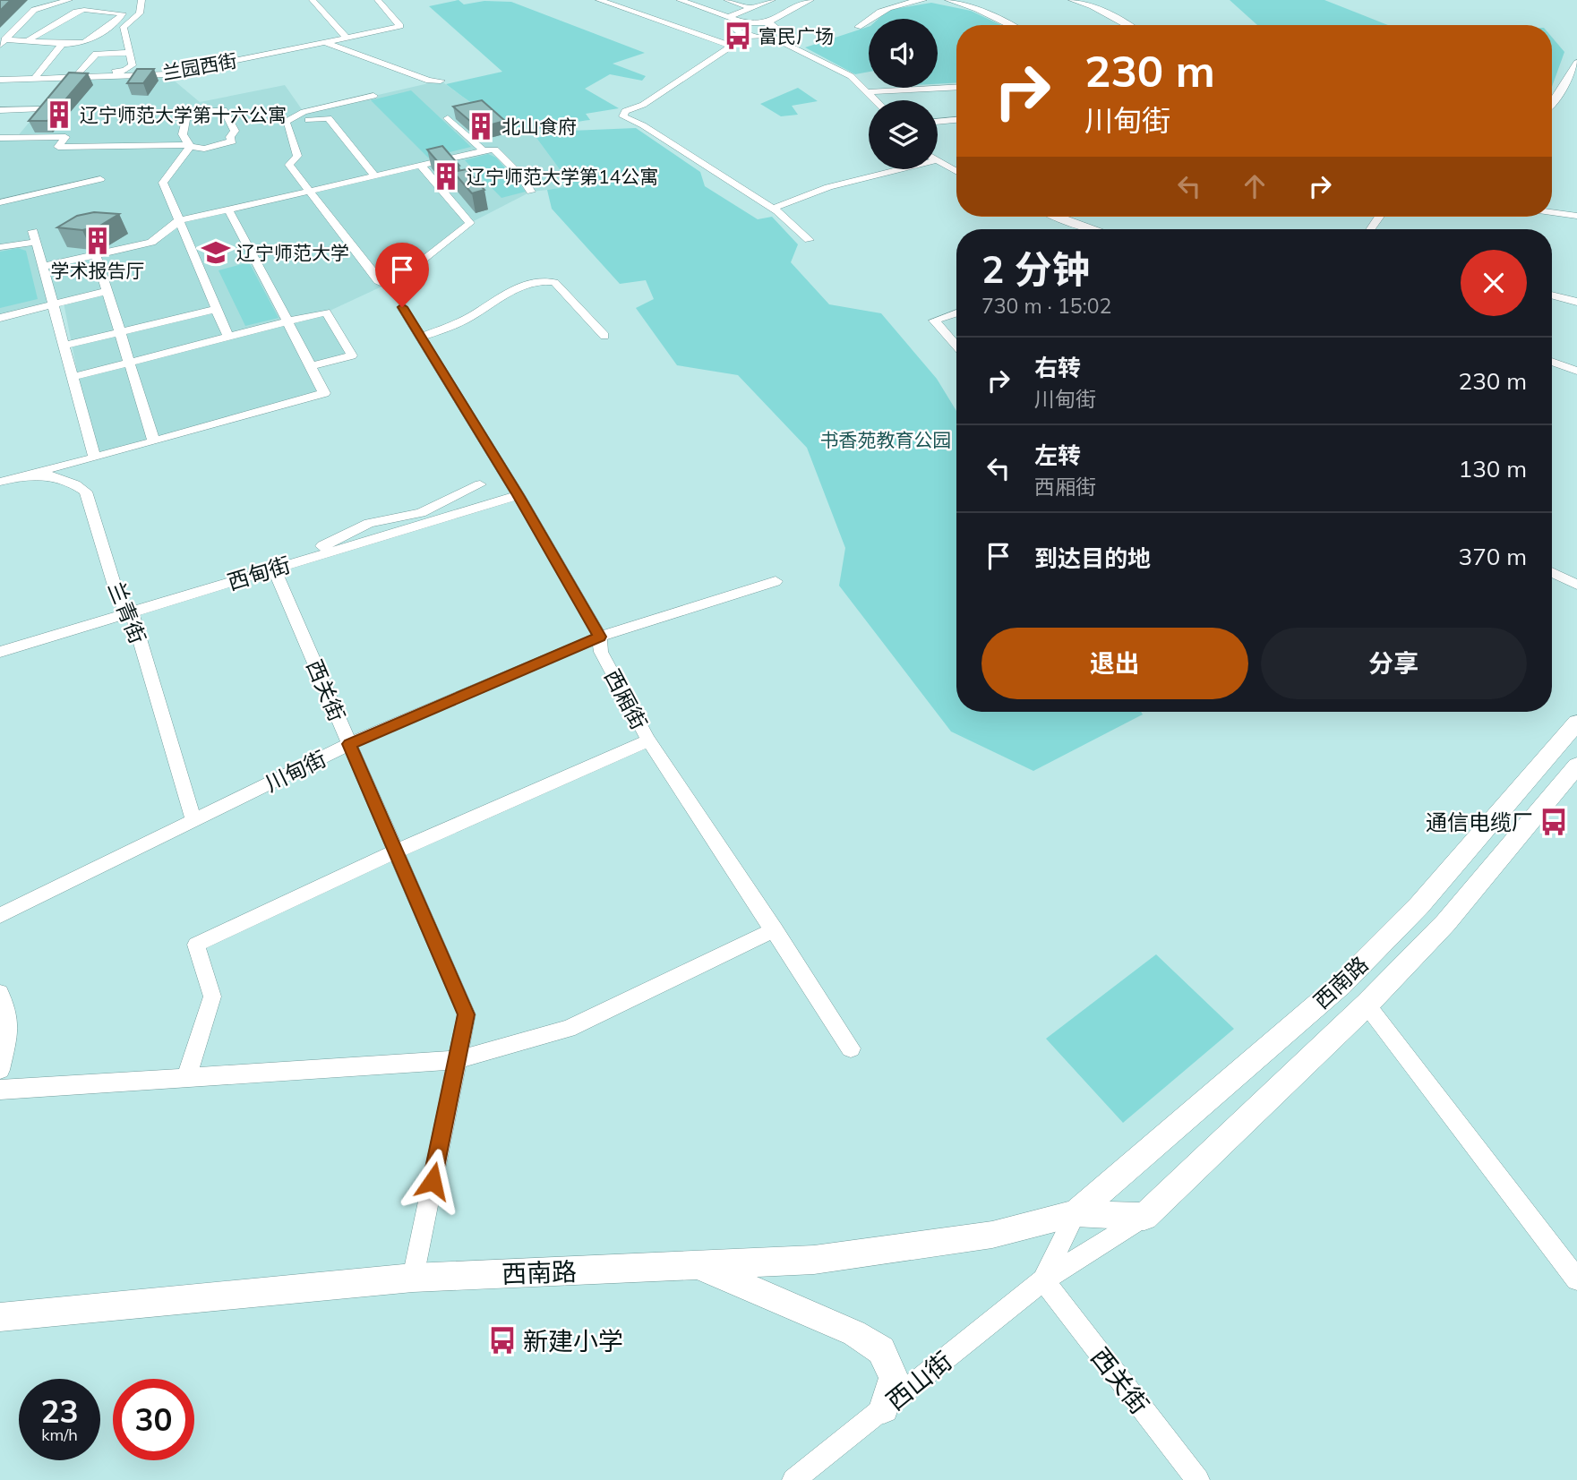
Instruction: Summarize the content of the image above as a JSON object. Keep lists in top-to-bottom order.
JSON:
{
  "streets": {
    "main road": ["西南路"],
    "street": [
      "兰园西街",
      "西甸街",
      "兰青街",
      "西关街",
      "西厢街",
      "川甸街",
      "西山街"
    ]
  },
  "crossings": [
    ["西甸街", "兰青街"],
    ["西甸街", "西关街"],
    ["西甸街", "西厢街"],
    ["兰青街", "川甸街"],
    ["西关街", "川甸街"],
    ["西关街", "西南路"],
    ["西关街", "西山街"],
    ["西厢街", "川甸街"],
    ["西南路", "西山街"]
  ],
  "parks": ["书香苑教育公园"],
  "places": {
    "bus stop": ["富民广场", "通信电缆厂", "新建小学"],
    "building": [
      "辽宁师范大学第十六公寓",
      "北山食府",
      "辽宁师范大学第14公寓",
      "学术报告厅"
    ],
    "school or university": ["辽宁师范大学"]
  },
  "page": {
    "turn": ["230 m", "川甸街"],
    "heading": ["2 分钟", "730 m · 15:02"],
    "list": [
      {
        "name": "右转",
        "note": "川甸街",
        "value": "230 m"
      },
      {
        "name": "左转",
        "note": "西厢街",
        "value": "130 m"
      },
      {
        "name": "到达目的地",
        "value": "370 m"
      }
    ],
    "buttons": ["退出", "分享"],
    "speed": "23 km/h",
    "limit": "30"
  }
}
